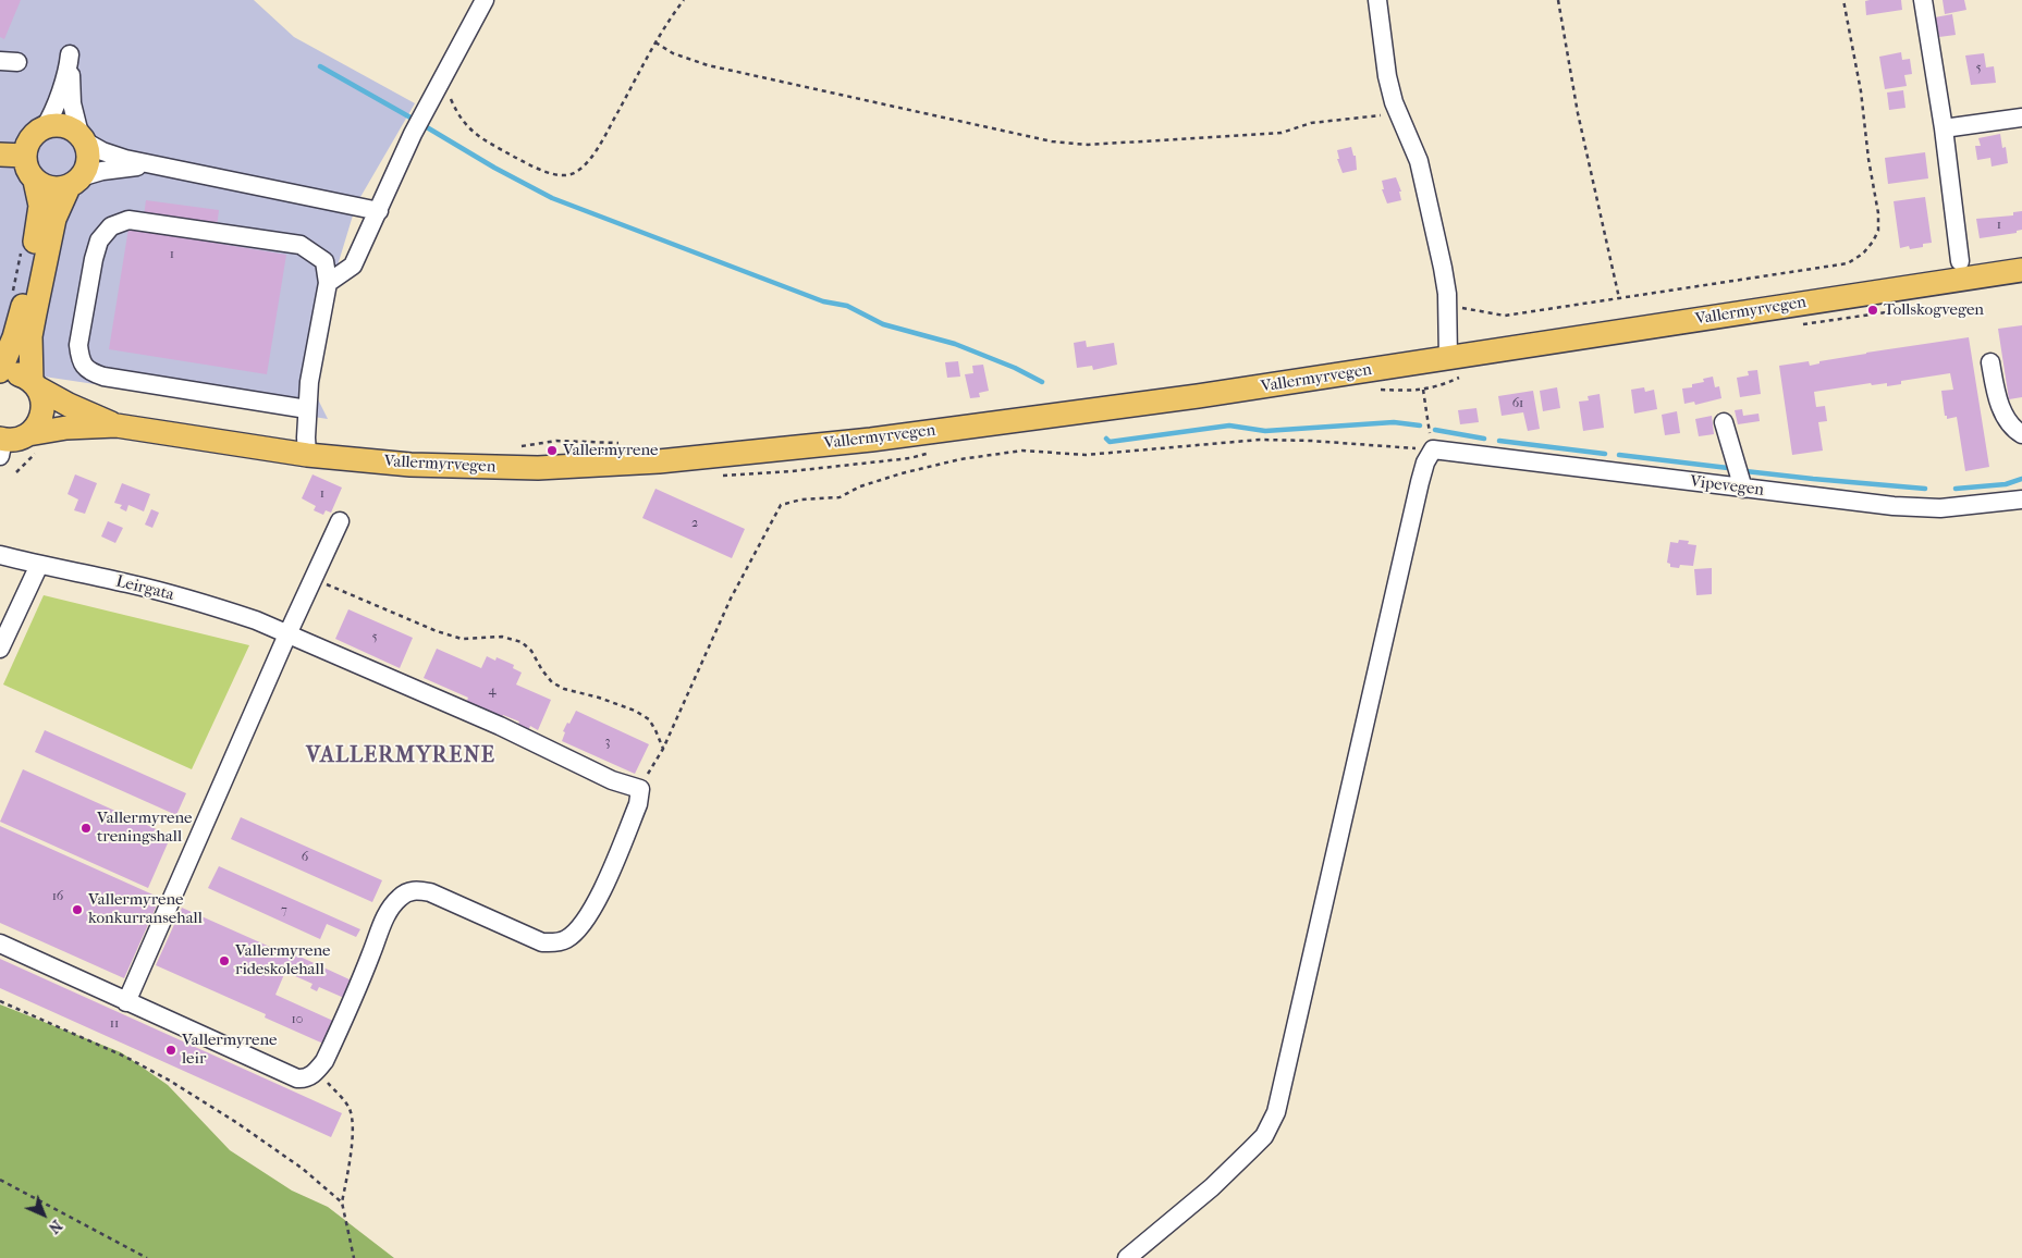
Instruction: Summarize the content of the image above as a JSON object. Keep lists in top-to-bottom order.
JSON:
{
  "streets": {
    "main road": ["Vallermyrvegen"],
    "street": ["Vipevegen", "Leirgata"]
  },
  "districts": ["VALLERMYRENE"],
  "places": [
    "Tollskogvegen",
    "Vallermyrene",
    "Vallermyrene treningshall",
    "Vallermyrene konkurransehall",
    "Vallermyrene rideskolehall",
    "Vallermyrene leir"
  ],
  "house_numbers": [
    "5",
    "1",
    "1",
    "61",
    "1",
    "2",
    "5",
    "4",
    "3",
    "6",
    "16",
    "7",
    "10",
    "11"
  ],
  "north": "bottom right"
}
